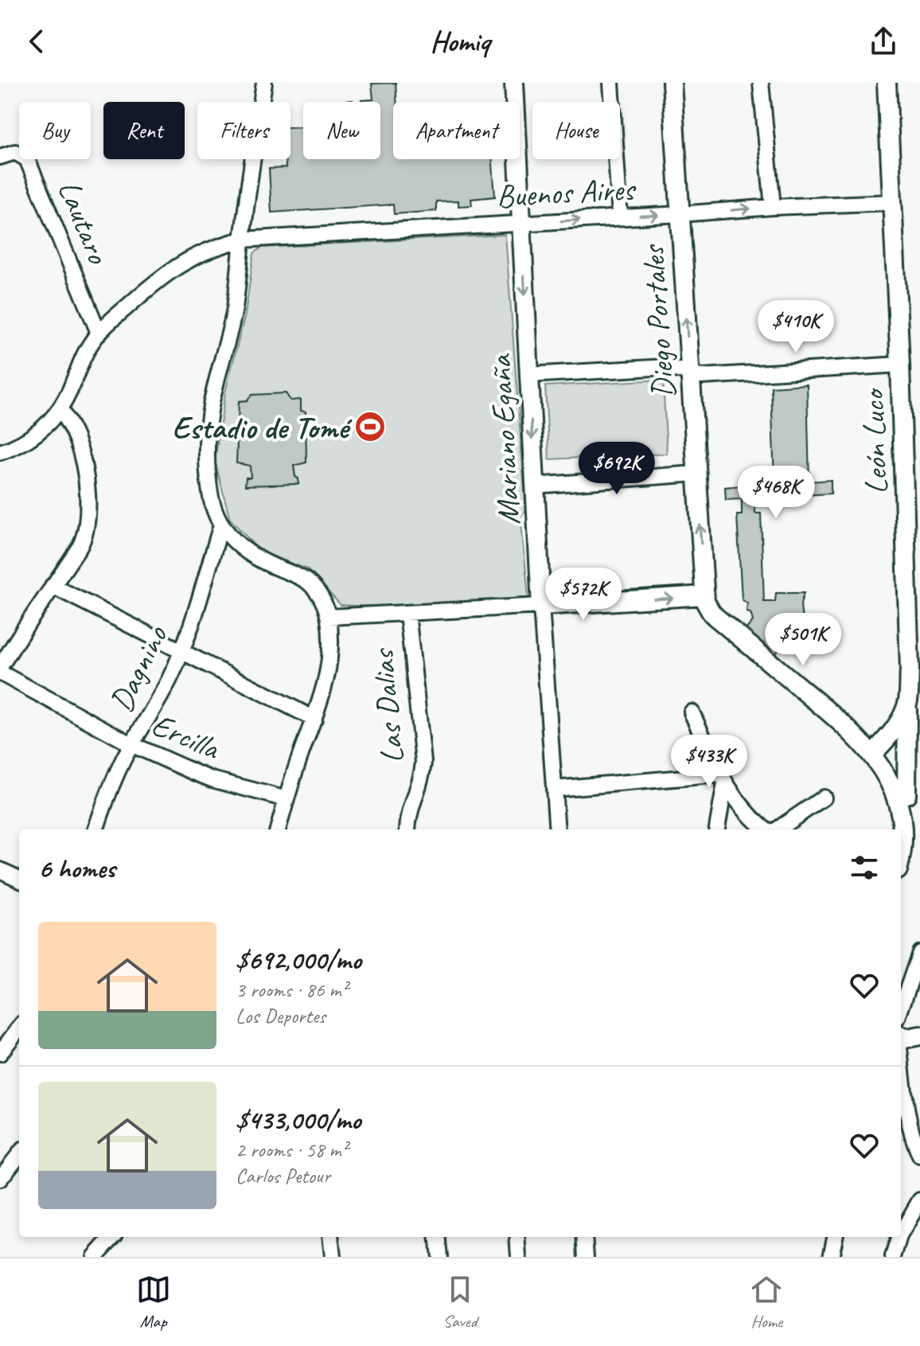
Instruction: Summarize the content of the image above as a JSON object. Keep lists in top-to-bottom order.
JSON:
{
  "streets": {
    "main road": ["Diego Portales", "Mariano Egaña", "León Luco"],
    "street": [
      "Buenos Aires",
      "Lautaro",
      "Dagnino",
      "Las Dalias",
      "Ercilla"
    ]
  },
  "crossings": [
    ["Buenos Aires", "Lautaro"],
    ["Buenos Aires", "Diego Portales"],
    ["Buenos Aires", "Mariano Egaña"],
    ["Buenos Aires", "León Luco"],
    ["Dagnino", "Ercilla"]
  ],
  "one_way": ["Diego Portales", "Mariano Egaña"],
  "places": {
    "sports": ["Estadio de Tomé"]
  },
  "page": {
    "header": "Homiq",
    "chip": [
      "Buy",
      "Rent",
      "Filters",
      "New",
      "Apartment",
      "House"
    ],
    "price": [
      "$410K",
      "$692K",
      "$468K",
      "$572K",
      "$501K",
      "$433K"
    ],
    "heading": "6 homes",
    "list": [
      {
        "name": "$692,000/mo",
        "note": "3 rooms · 86 m² · Los Deportes"
      },
      {
        "name": "$433,000/mo",
        "note": "2 rooms · 58 m² · Carlos Petour"
      }
    ],
    "tabs": ["Map", "Saved", "Home"]
  }
}
